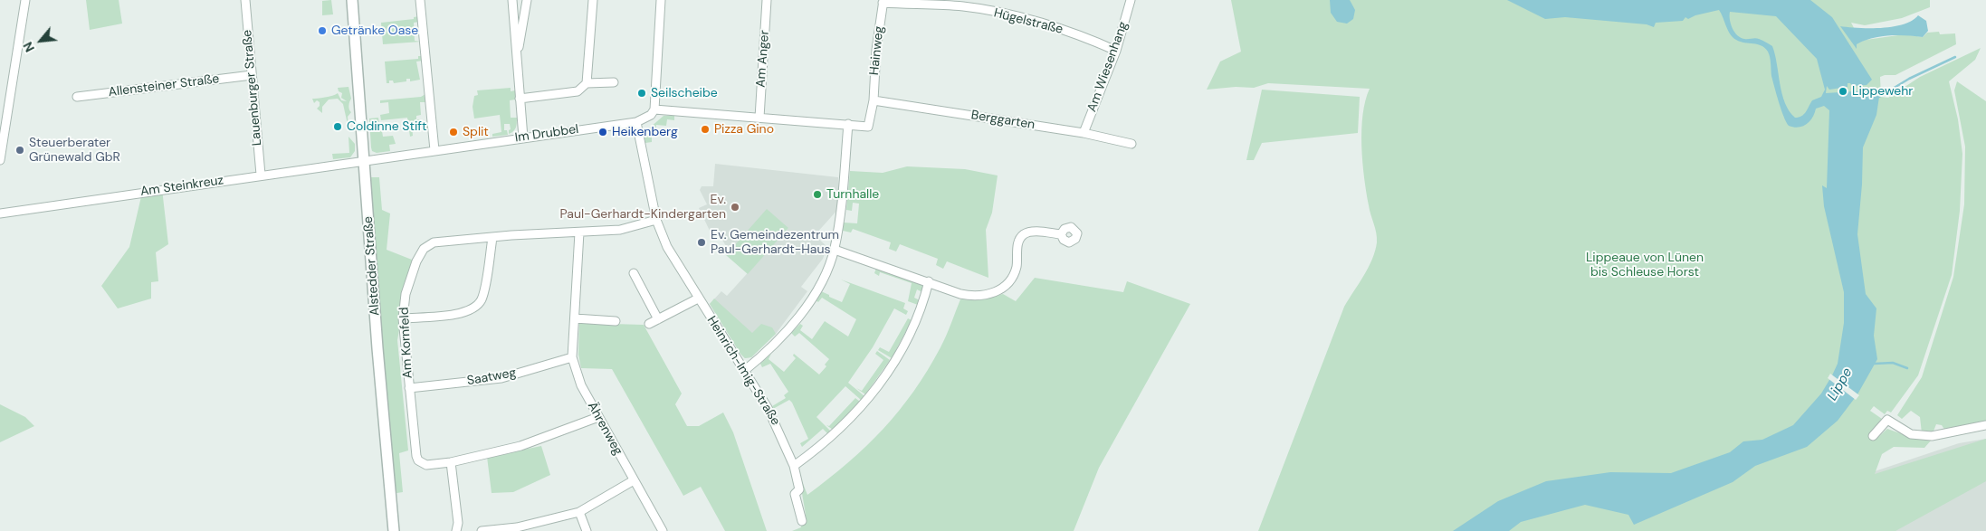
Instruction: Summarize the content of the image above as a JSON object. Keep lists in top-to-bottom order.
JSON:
{
  "streets": {
    "street": [
      "Hügelstraße",
      "Hainweg",
      "Am Anger",
      "Am Wiesenhang",
      "Allensteiner Straße",
      "Lauenburger Straße",
      "Berggarten",
      "Im Drubbel",
      "Am Steinkreuz",
      "Alstedder Straße",
      "Am Kornfeld",
      "Heinrich-Imig-Straße",
      "Saatweg",
      "Ährenweg"
    ]
  },
  "crossings": [
    ["Hügelstraße", "Hainweg"],
    ["Hügelstraße", "Am Wiesenhang"],
    ["Hainweg", "Berggarten"],
    ["Am Wiesenhang", "Berggarten"],
    ["Allensteiner Straße", "Lauenburger Straße"],
    ["Lauenburger Straße", "Am Steinkreuz"],
    ["Im Drubbel", "Am Steinkreuz"],
    ["Im Drubbel", "Alstedder Straße"],
    ["Im Drubbel", "Heinrich-Imig-Straße"],
    ["Am Steinkreuz", "Alstedder Straße"],
    ["Am Kornfeld", "Heinrich-Imig-Straße"],
    ["Am Kornfeld", "Saatweg"],
    ["Am Kornfeld", "Ährenweg"],
    ["Saatweg", "Ährenweg"]
  ],
  "water": ["Lippe"],
  "parks": ["Lippeaue von Lünen bis Schleuse Horst"],
  "places": [
    "Getränke Oase",
    "Lippewehr",
    "Seilscheibe",
    "Coldinne Stift",
    "Pizza Gino",
    "Split",
    "Heikenberg",
    "Steuerberater Grünewald GbR",
    "Turnhalle",
    "Ev. Paul-Gerhardt-Kindergarten",
    "Ev. Gemeindezentrum Paul-Gerhardt-Haus"
  ],
  "north": "bottom left"
}
